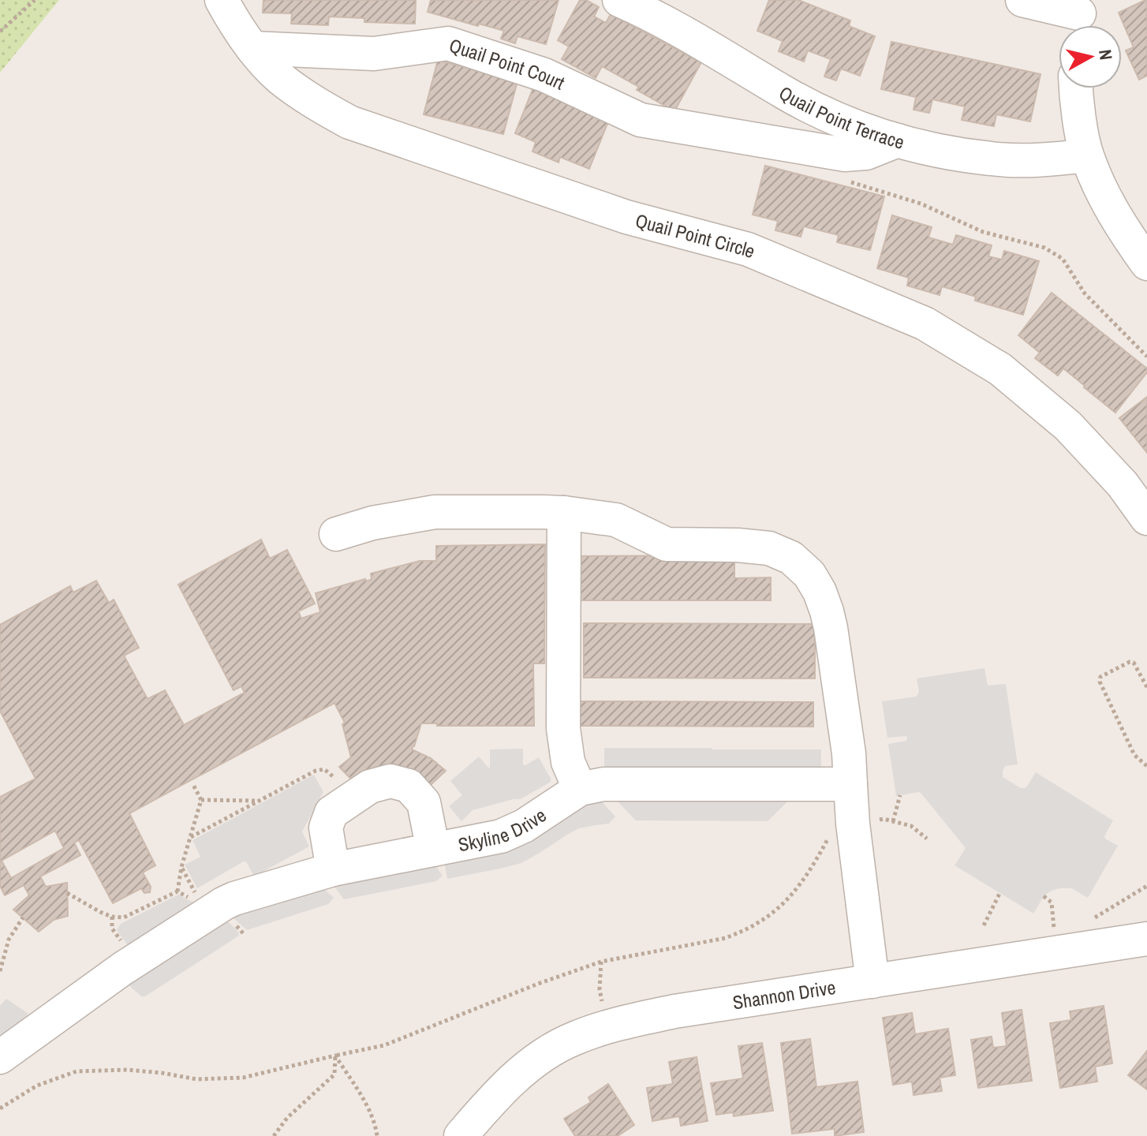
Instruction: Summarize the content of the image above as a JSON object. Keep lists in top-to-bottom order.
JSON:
{
  "streets": {
    "street": [
      "Quail Point Court",
      "Quail Point Terrace",
      "Quail Point Circle",
      "Skyline Drive",
      "Shannon Drive"
    ]
  },
  "crossings": [
    ["Quail Point Court", "Quail Point Terrace"],
    ["Quail Point Court", "Quail Point Circle"]
  ],
  "north": "right"
}
